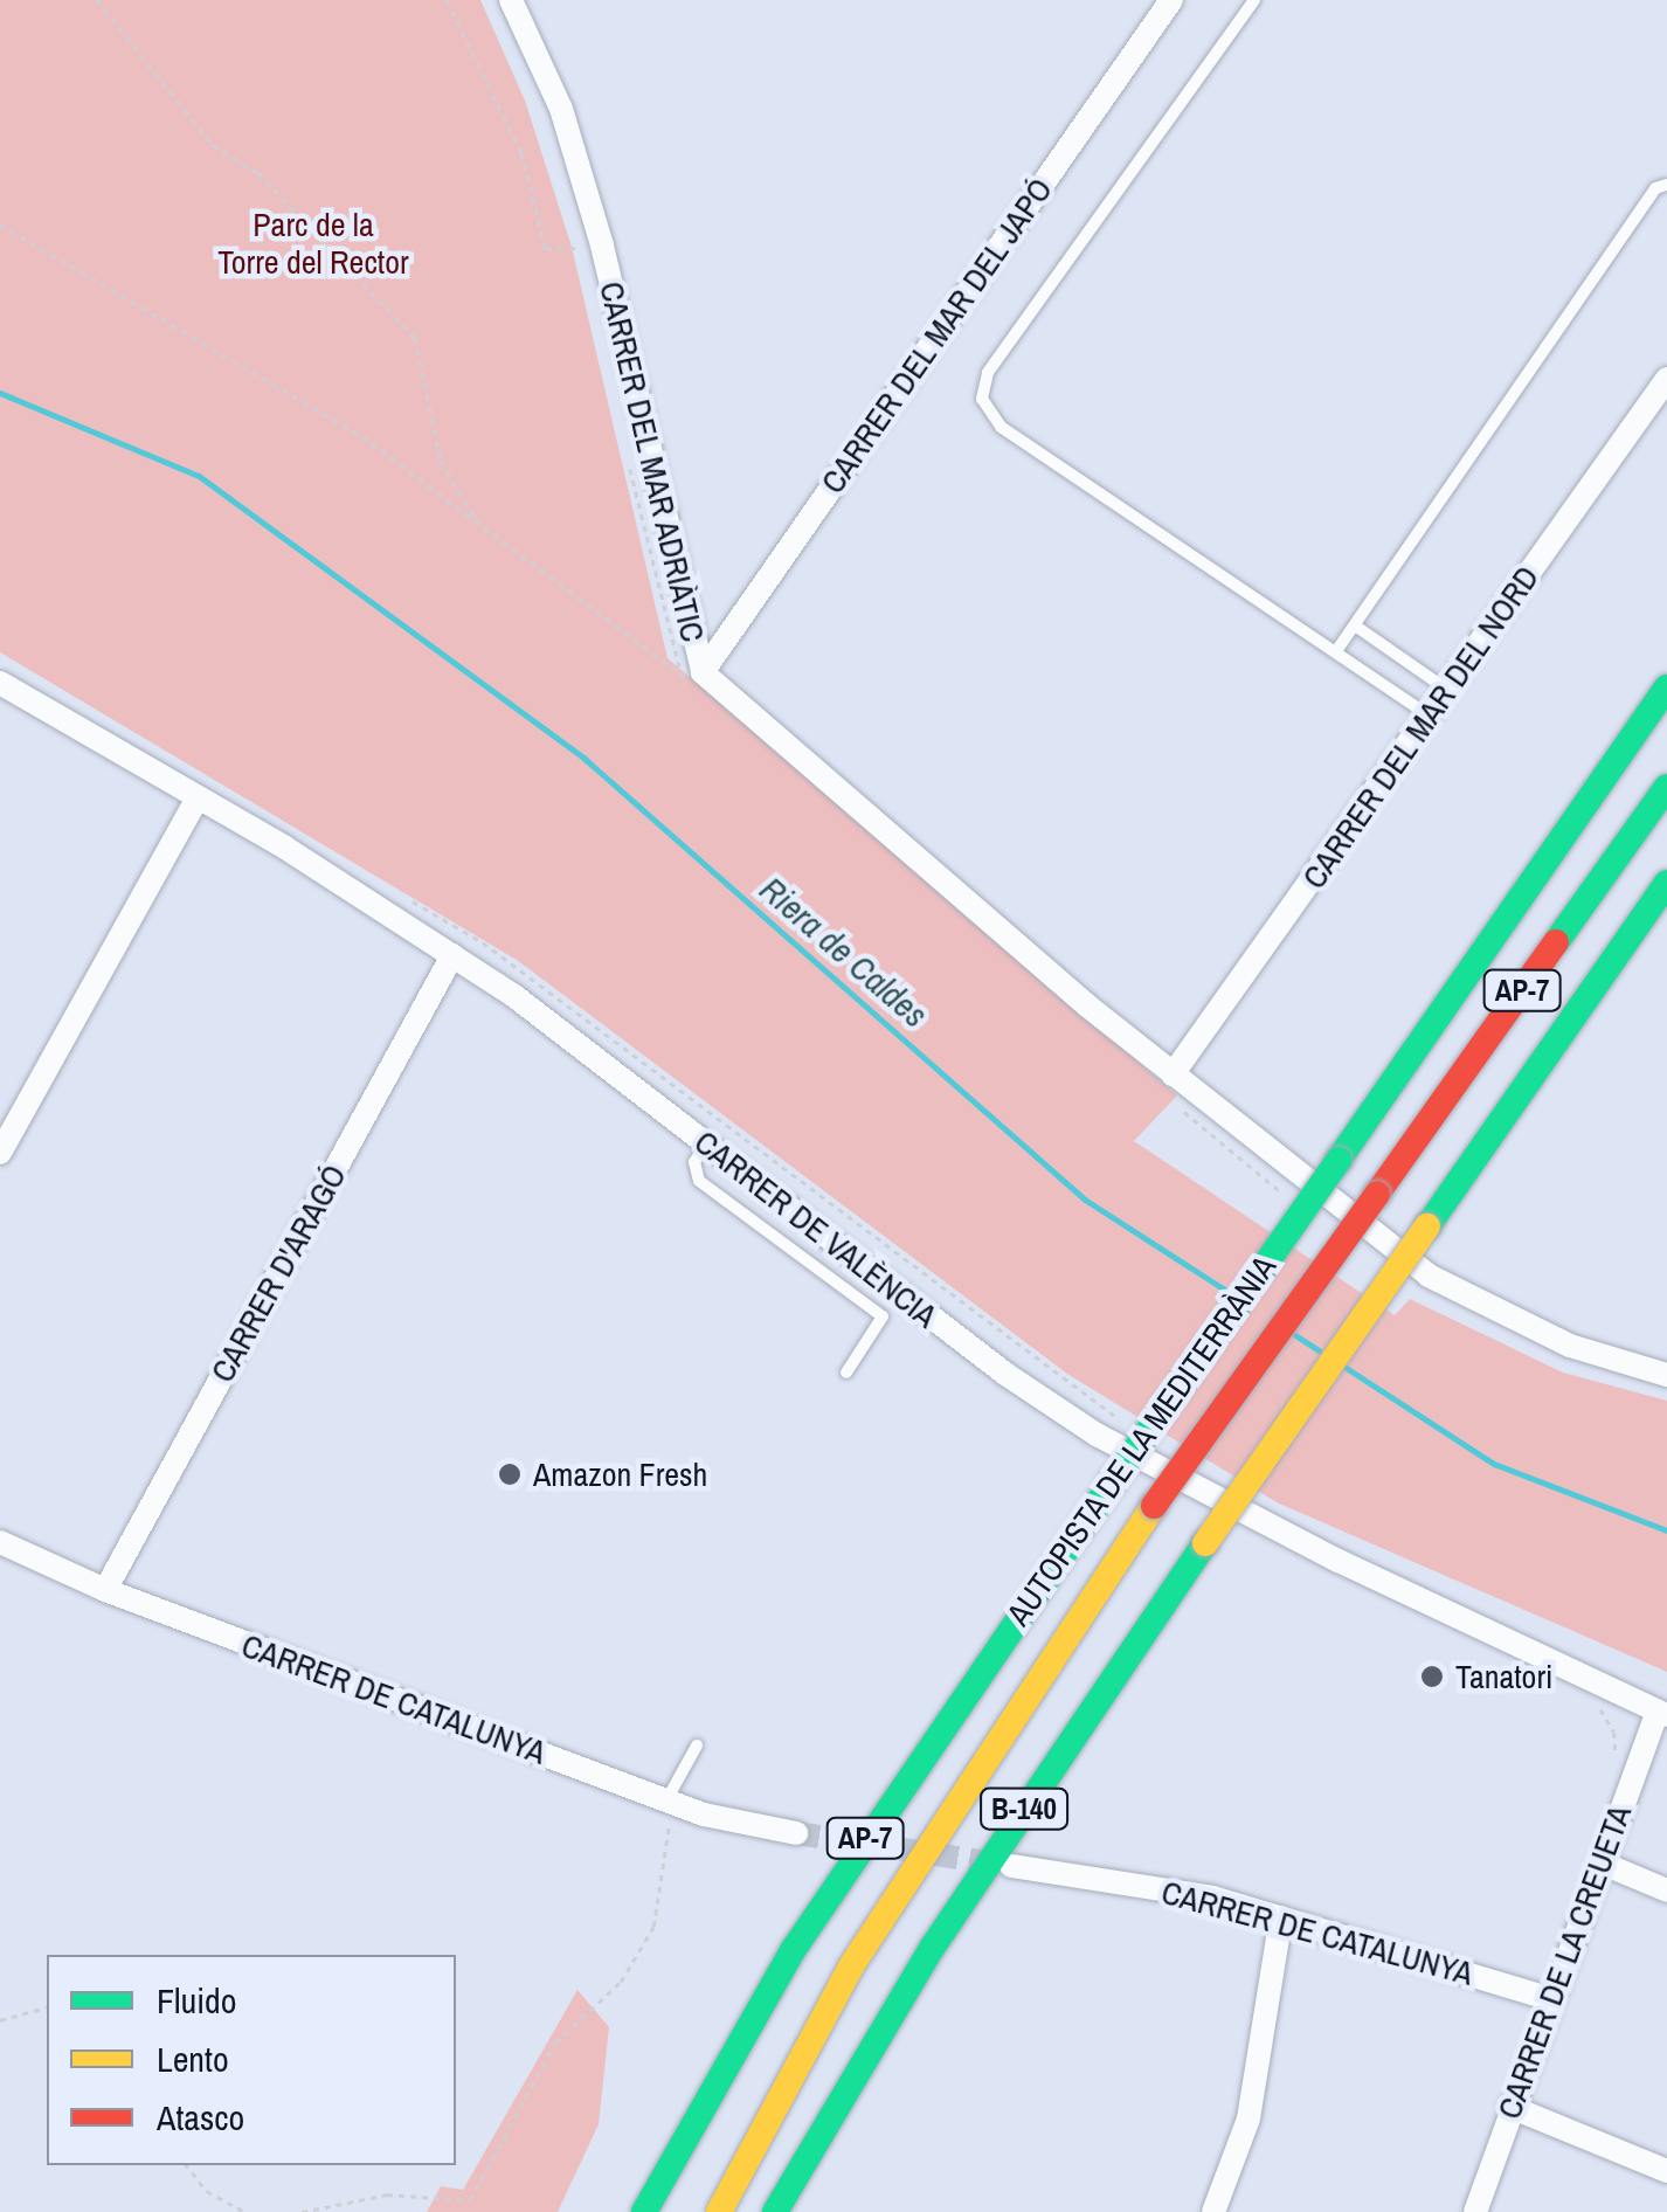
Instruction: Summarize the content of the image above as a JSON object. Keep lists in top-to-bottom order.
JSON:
{
  "streets": {
    "highway": ["AP-7", "AUTOPISTA DE LA MEDITERRÀNIA", "B-140"],
    "street": [
      "CARRER DEL MAR DEL JAPÓ",
      "CARRER DEL MAR ADRIÀTIC",
      "CARRER DEL MAR DEL NORD",
      "CARRER DE VALÈNCIA",
      "CARRER D'ARAGÓ",
      "CARRER DE CATALUNYA",
      "CARRER DE LA CREUETA"
    ]
  },
  "crossings": [
    ["CARRER DEL MAR DEL JAPÓ", "CARRER DEL MAR ADRIÀTIC"],
    ["CARRER DEL MAR ADRIÀTIC", "CARRER DEL MAR DEL NORD"],
    ["CARRER DE VALÈNCIA", "CARRER D'ARAGÓ"],
    ["CARRER DE VALÈNCIA", "CARRER DE LA CREUETA"],
    ["CARRER D'ARAGÓ", "CARRER DE CATALUNYA"],
    ["CARRER DE CATALUNYA", "CARRER DE LA CREUETA"]
  ],
  "water": ["Riera de Caldes"],
  "parks": ["Parc de la Torre del Rector"],
  "places": ["Amazon Fresh", "Tanatori"],
  "legend": ["Fluido", "Lento", "Atasco"]
}
